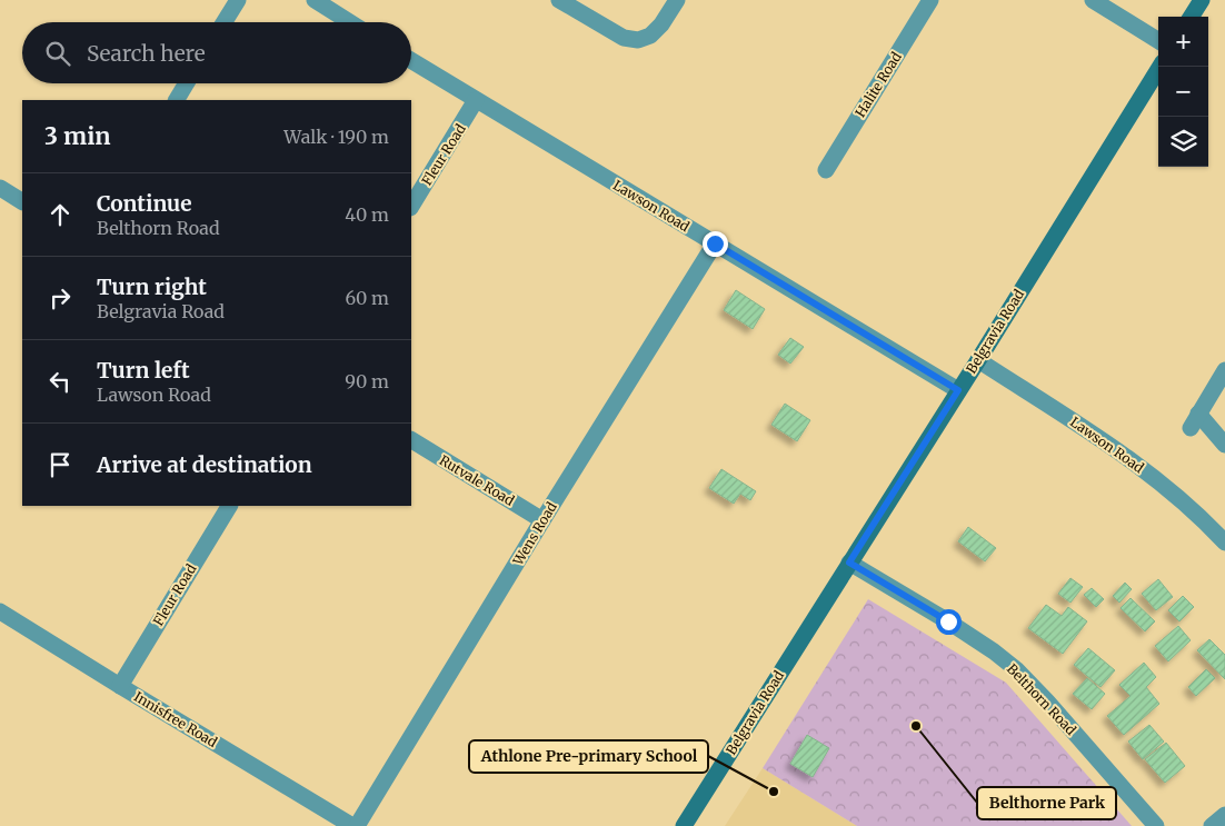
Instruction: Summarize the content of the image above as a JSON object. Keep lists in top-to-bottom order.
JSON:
{
  "streets": {
    "street": [
      "Halite Road",
      "Fleur Road",
      "Lawson Road",
      "Belgravia Road",
      "Rutvale Road",
      "Wens Road",
      "Belthorn Road",
      "Innisfree Road"
    ]
  },
  "crossings": [
    ["Fleur Road", "Lawson Road"],
    ["Fleur Road", "Innisfree Road"],
    ["Lawson Road", "Belgravia Road"],
    ["Lawson Road", "Wens Road"],
    ["Belgravia Road", "Belthorn Road"],
    ["Rutvale Road", "Wens Road"]
  ],
  "places": ["Belthorne Park", "Athlone Pre-primary School"],
  "page": {
    "map_buttons": ["+", "−"],
    "search": "Search here",
    "heading": ["3 min", "Walk · 190 m"],
    "list": [
      ["Continue", "Belthorn Road", "40 m"],
      ["Turn right", "Belgravia Road", "60 m"],
      ["Turn left", "Lawson Road", "90 m"],
      "Arrive at destination"
    ]
  }
}
